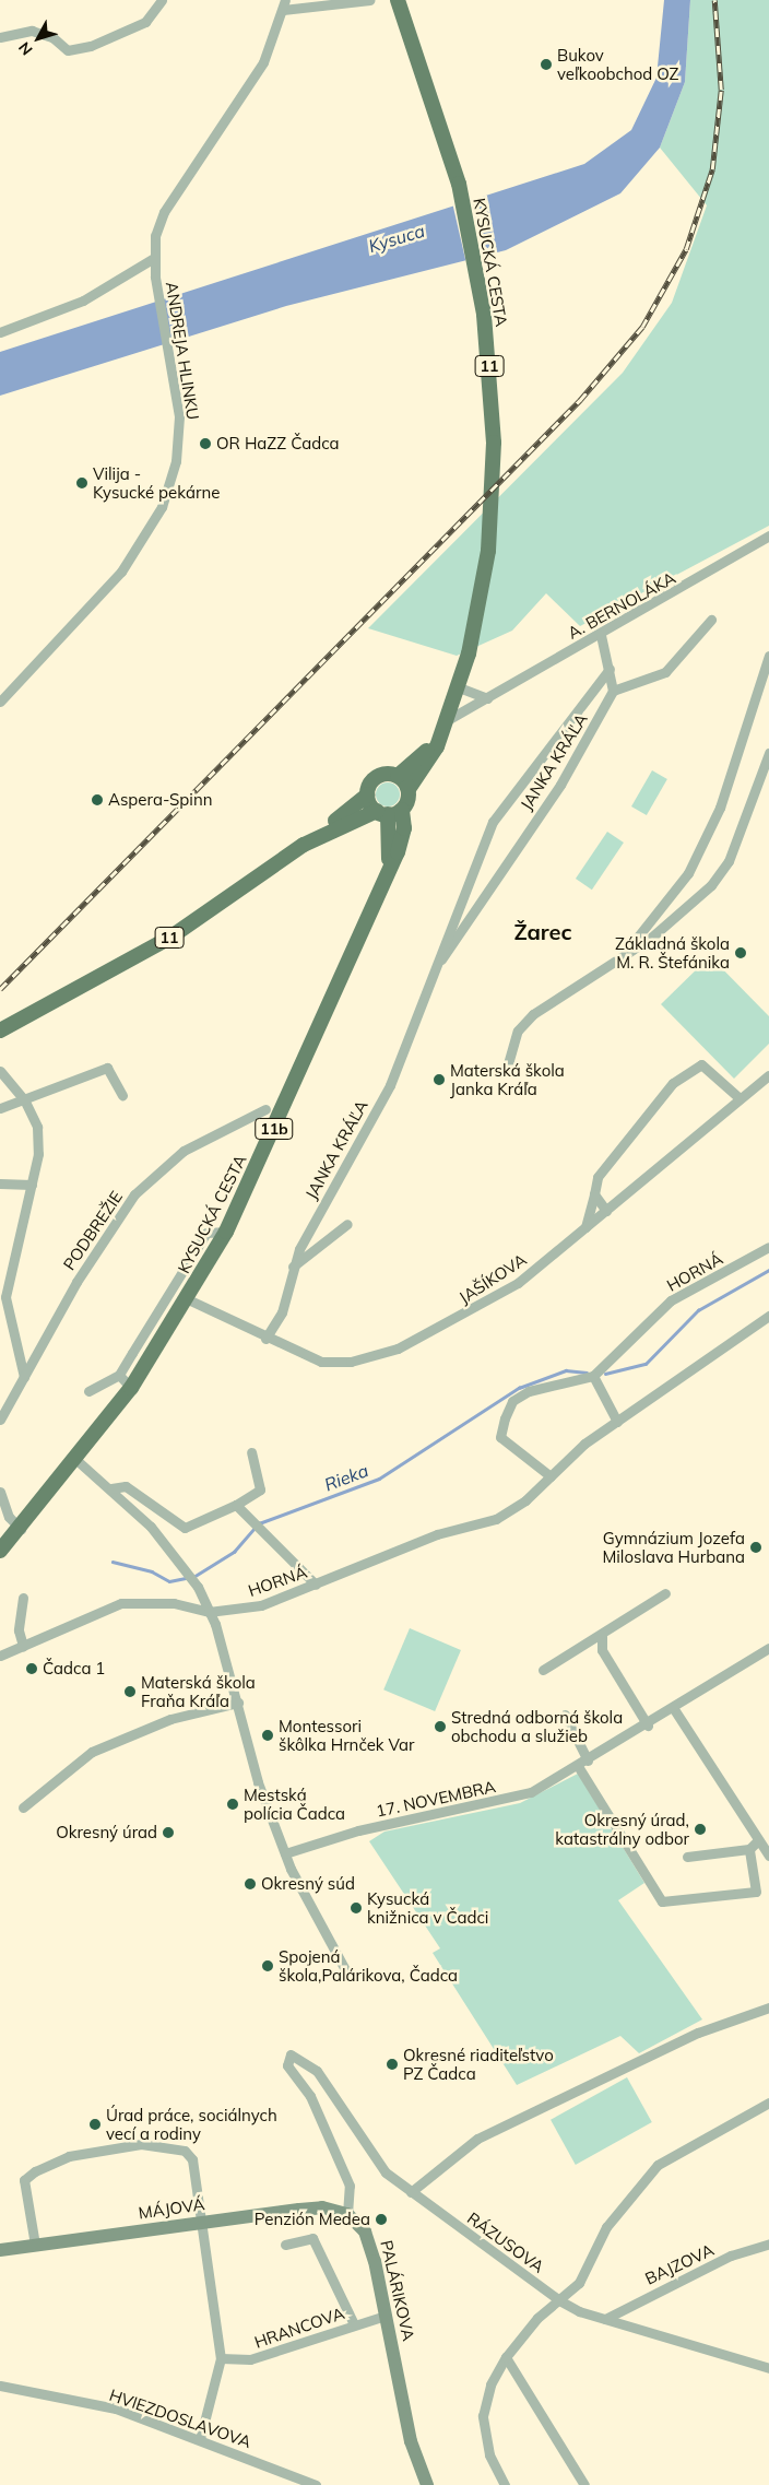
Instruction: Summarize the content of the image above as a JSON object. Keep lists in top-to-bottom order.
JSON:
{
  "streets": {
    "main road": [
      "KYSUCKÁ CESTA",
      "11",
      "11b",
      "MÁJOVÁ",
      "PALÁRIKOVA"
    ],
    "street": [
      "ANDREJA HLINKU",
      "A. BERNOLÁKA",
      "JANKA KRÁĽA",
      "PODBREŽIE",
      "HORNÁ",
      "JAŠÍKOVA",
      "17. NOVEMBRA",
      "RÁZUSOVA",
      "BAJZOVA",
      "HRANCOVA",
      "HVIEZDOSLAVOVA"
    ]
  },
  "crossings": [
    ["KYSUCKÁ CESTA", "11"],
    ["KYSUCKÁ CESTA", "A. BERNOLÁKA"],
    ["KYSUCKÁ CESTA", "11b"],
    ["KYSUCKÁ CESTA", "JAŠÍKOVA"],
    ["JANKA KRÁĽA", "JAŠÍKOVA"],
    ["MÁJOVÁ", "RÁZUSOVA"],
    ["MÁJOVÁ", "PALÁRIKOVA"],
    ["RÁZUSOVA", "BAJZOVA"],
    ["RÁZUSOVA", "PALÁRIKOVA"],
    ["PALÁRIKOVA", "HRANCOVA"]
  ],
  "districts": ["Žarec"],
  "water": ["Kysuca", "Rieka"],
  "places": [
    "Bukov veľkoobchod OZ",
    "OR HaZZ Čadca",
    "Vilija - Kysucké pekárne",
    "Aspera-Spinn",
    "Základná škola M. R. Štefánika",
    "Materská škola Janka Kráľa",
    "Gymnázium Jozefa Miloslava Hurbana",
    "Čadca 1",
    "Materská škola Fraňa Kráľa",
    "Stredná odborná škola obchodu a služieb",
    "Montessori škôlka Hrnček Var",
    "Mestská polícia Čadca",
    "Okresný úrad, katastrálny odbor",
    "Okresný úrad",
    "Okresný súd",
    "Kysucká knižnica v Čadci",
    "Spojená škola,Palárikova, Čadca",
    "Okresné riaditeľstvo PZ Čadca",
    "Úrad práce, sociálnych vecí a rodiny",
    "Penzión Medea"
  ],
  "north": "bottom left"
}
